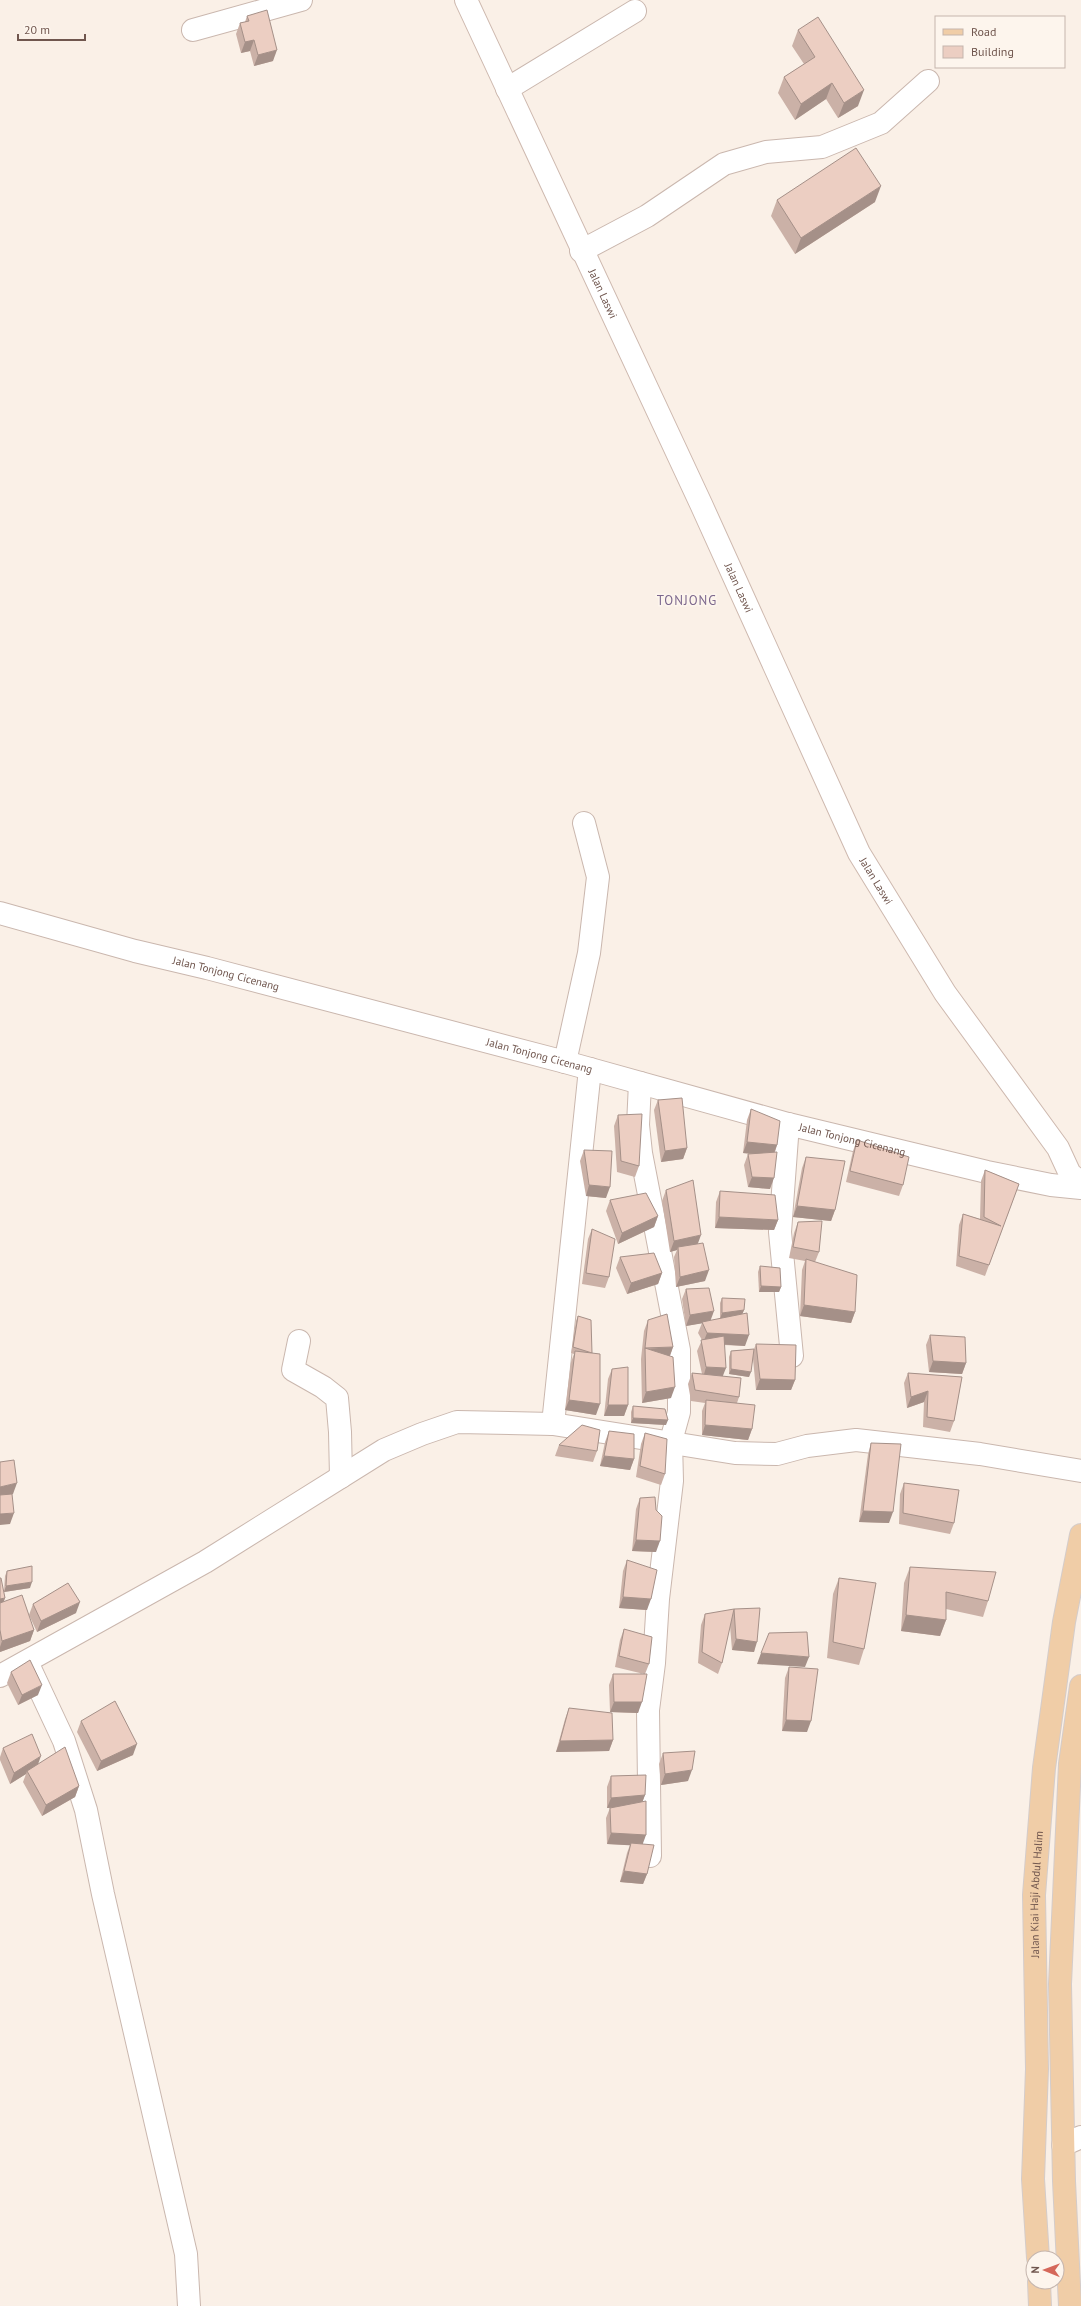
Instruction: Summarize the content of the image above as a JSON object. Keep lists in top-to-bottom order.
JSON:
{
  "streets": {
    "main road": ["Jalan Kiai Haji Abdul Halim"],
    "street": ["Jalan Laswi", "Jalan Tonjong Cicenang"]
  },
  "districts": ["TONJONG"],
  "legend": ["Road", "Building"],
  "scale_bar": "20 m",
  "north": "left"
}
